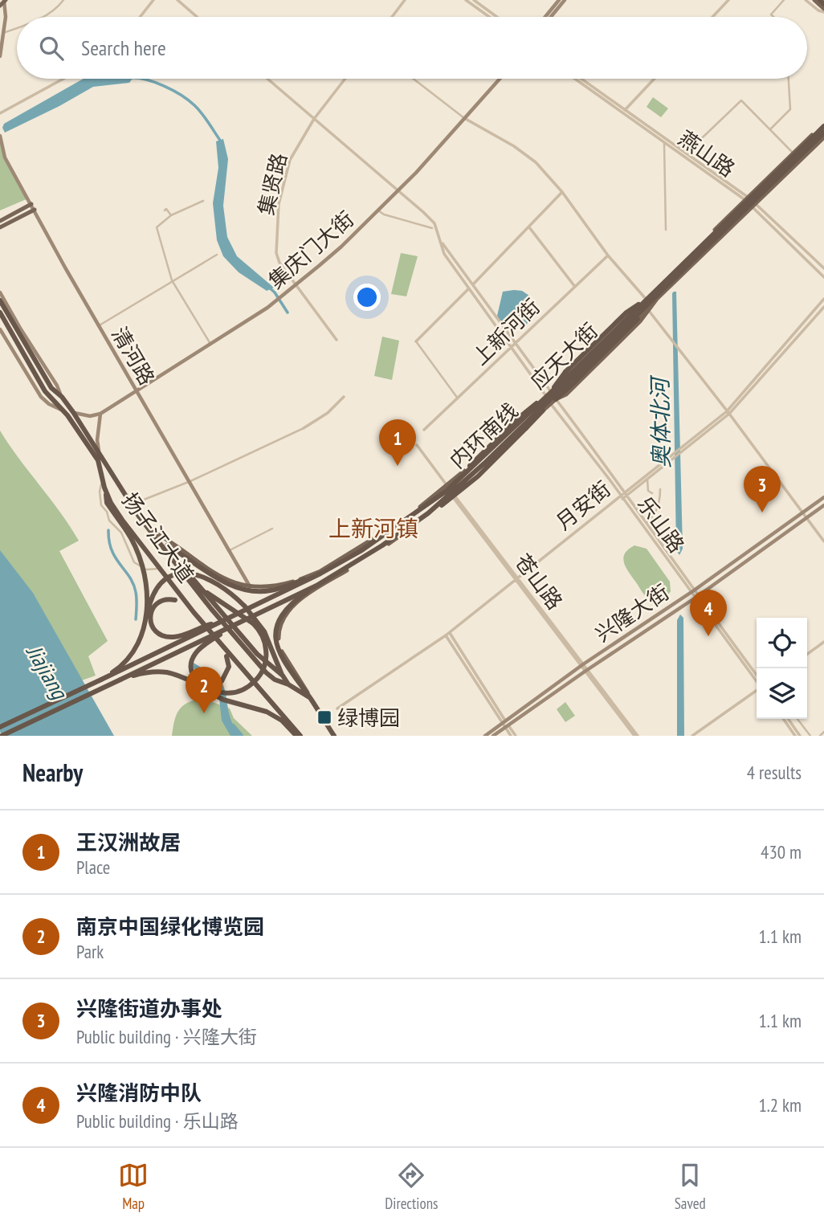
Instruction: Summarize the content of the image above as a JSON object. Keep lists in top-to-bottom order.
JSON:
{
  "streets": {
    "highway": ["内环南线", "扬子江大道"],
    "main road": [
      "集庆门大街",
      "清河路",
      "应天大街",
      "兴隆大街"
    ],
    "street": [
      "燕山路",
      "集贤路",
      "上新河街",
      "月安街",
      "乐山路",
      "苍山路"
    ]
  },
  "crossings": [
    ["燕山路", "应天大街"],
    ["集贤路", "集庆门大街"],
    ["集贤路", "乐山路"],
    ["集庆门大街", "清河路"],
    ["集庆门大街", "乐山路"],
    ["上新河街", "乐山路"],
    ["清河路", "应天大街"],
    ["应天大街", "内环南线"],
    ["应天大街", "乐山路"],
    ["应天大街", "扬子江大道"],
    ["应天大街", "苍山路"],
    ["月安街", "乐山路"],
    ["月安街", "苍山路"],
    ["乐山路", "兴隆大街"],
    ["苍山路", "兴隆大街"]
  ],
  "districts": ["上新河镇"],
  "water": ["奥体北河", "Jiajiang"],
  "places": {
    "transit": ["绿博园"]
  },
  "page": {
    "search": "Search here",
    "pins": [
      "1",
      "3",
      "4",
      "2"
    ],
    "heading": ["Nearby", "4 results"],
    "list": [
      {
        "mark": "1",
        "name": "王汉洲故居",
        "note": "Place",
        "value": "430 m"
      },
      {
        "mark": "2",
        "name": "南京中国绿化博览园",
        "note": "Park",
        "value": "1.1 km"
      },
      {
        "mark": "3",
        "name": "兴隆街道办事处",
        "note": "Public building · 兴隆大街",
        "value": "1.1 km"
      },
      {
        "mark": "4",
        "name": "兴隆消防中队",
        "note": "Public building · 乐山路",
        "value": "1.2 km"
      }
    ],
    "nav": ["Map", "Directions", "Saved"]
  }
}
